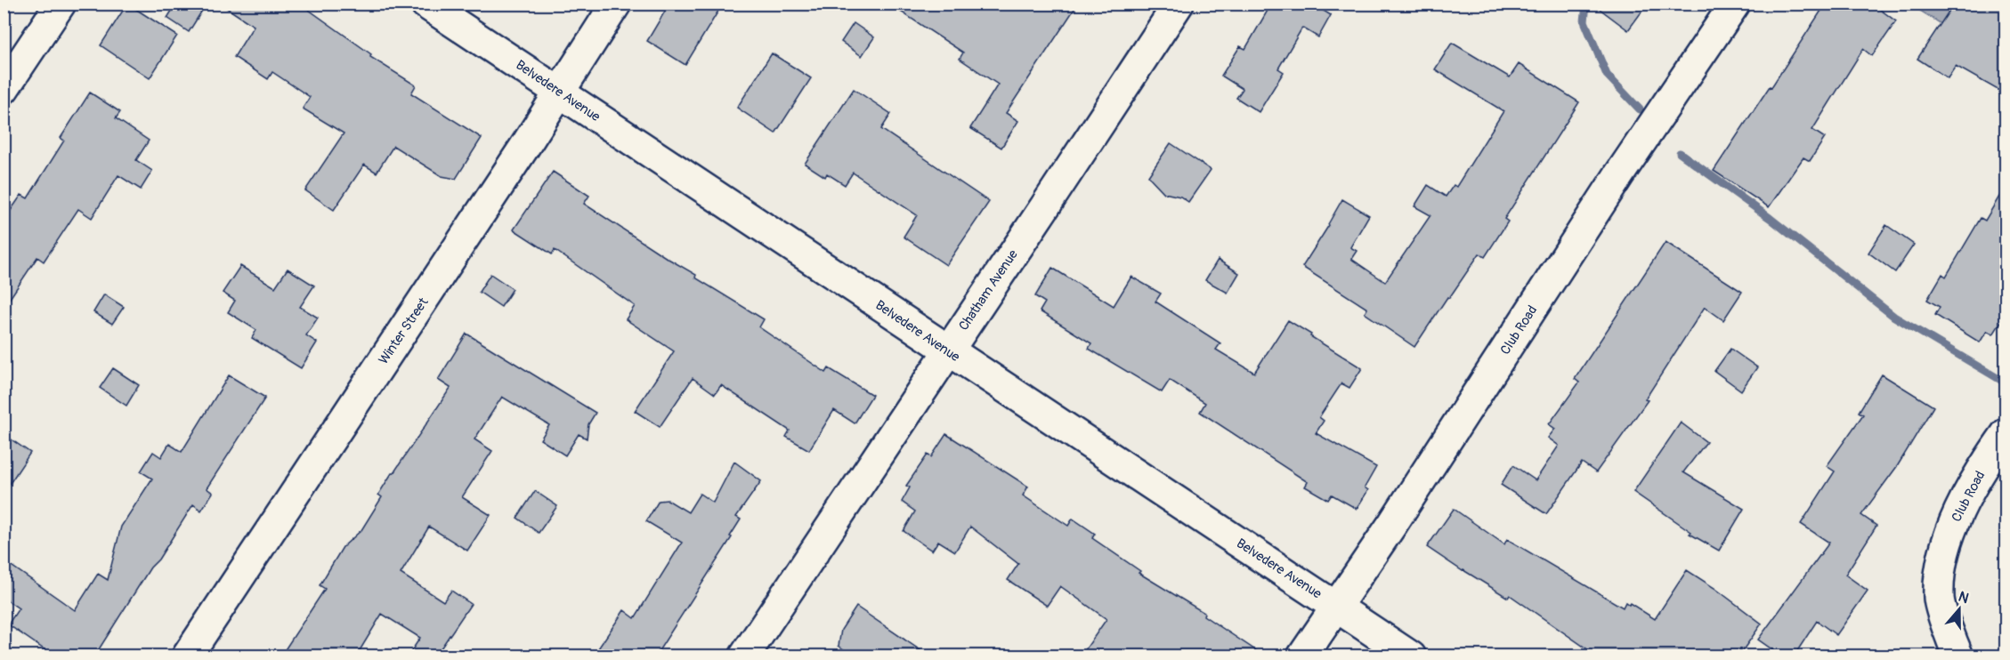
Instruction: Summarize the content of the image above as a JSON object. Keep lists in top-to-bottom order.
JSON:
{
  "streets": {
    "street": [
      "Belvedere Avenue",
      "Chatham Avenue",
      "Club Road",
      "Winter Street"
    ]
  },
  "crossings": [
    ["Belvedere Avenue", "Chatham Avenue"],
    ["Belvedere Avenue", "Club Road"],
    ["Belvedere Avenue", "Winter Street"]
  ],
  "north": "top"
}
